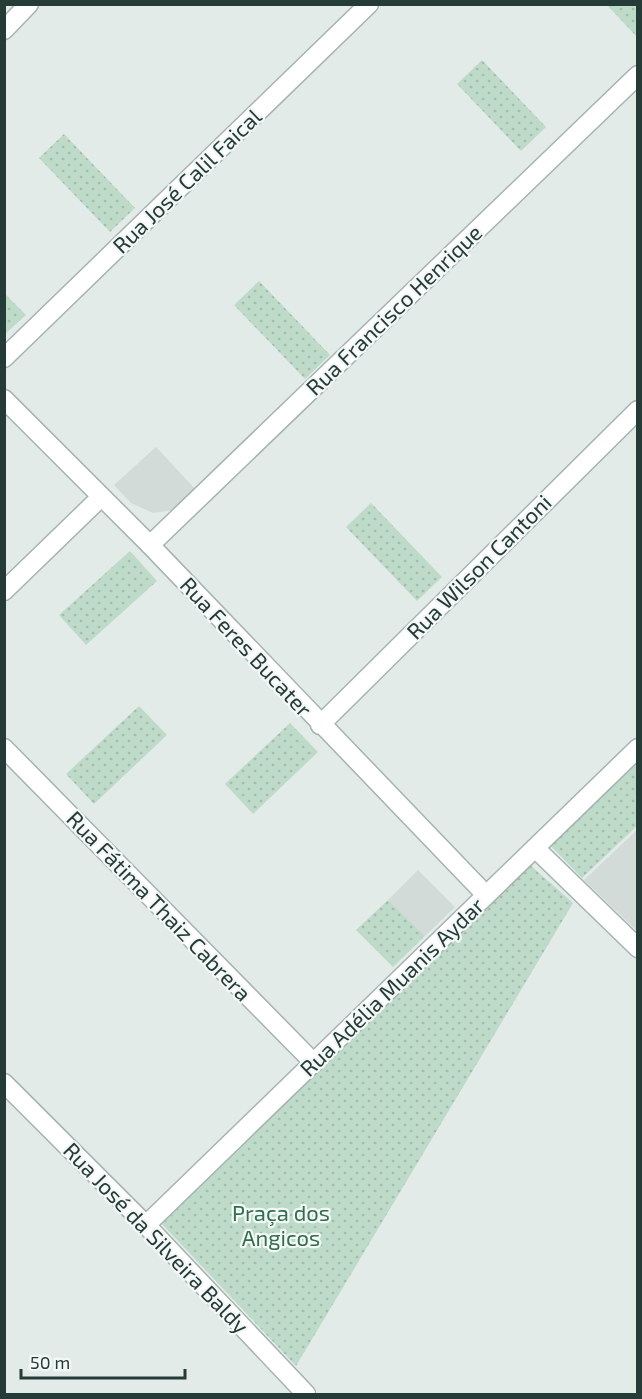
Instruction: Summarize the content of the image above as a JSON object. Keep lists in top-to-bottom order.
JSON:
{
  "streets": {
    "street": [
      "Rua José Calil Faical",
      "Rua Francisco Henrique",
      "Rua Wilson Cantoni",
      "Rua Feres Bucater",
      "Rua Fátima Thaiz Cabrera",
      "Rua Adélia Muanis Aydar",
      "Rua José da Silveira Baldy"
    ]
  },
  "crossings": [
    ["Rua Francisco Henrique", "Rua Feres Bucater"],
    ["Rua Wilson Cantoni", "Rua Feres Bucater"],
    ["Rua Feres Bucater", "Rua Adélia Muanis Aydar"],
    ["Rua Fátima Thaiz Cabrera", "Rua Adélia Muanis Aydar"],
    ["Rua Adélia Muanis Aydar", "Rua José da Silveira Baldy"]
  ],
  "parks": ["Praça dos Angicos"],
  "scale_bar": "50 m"
}
